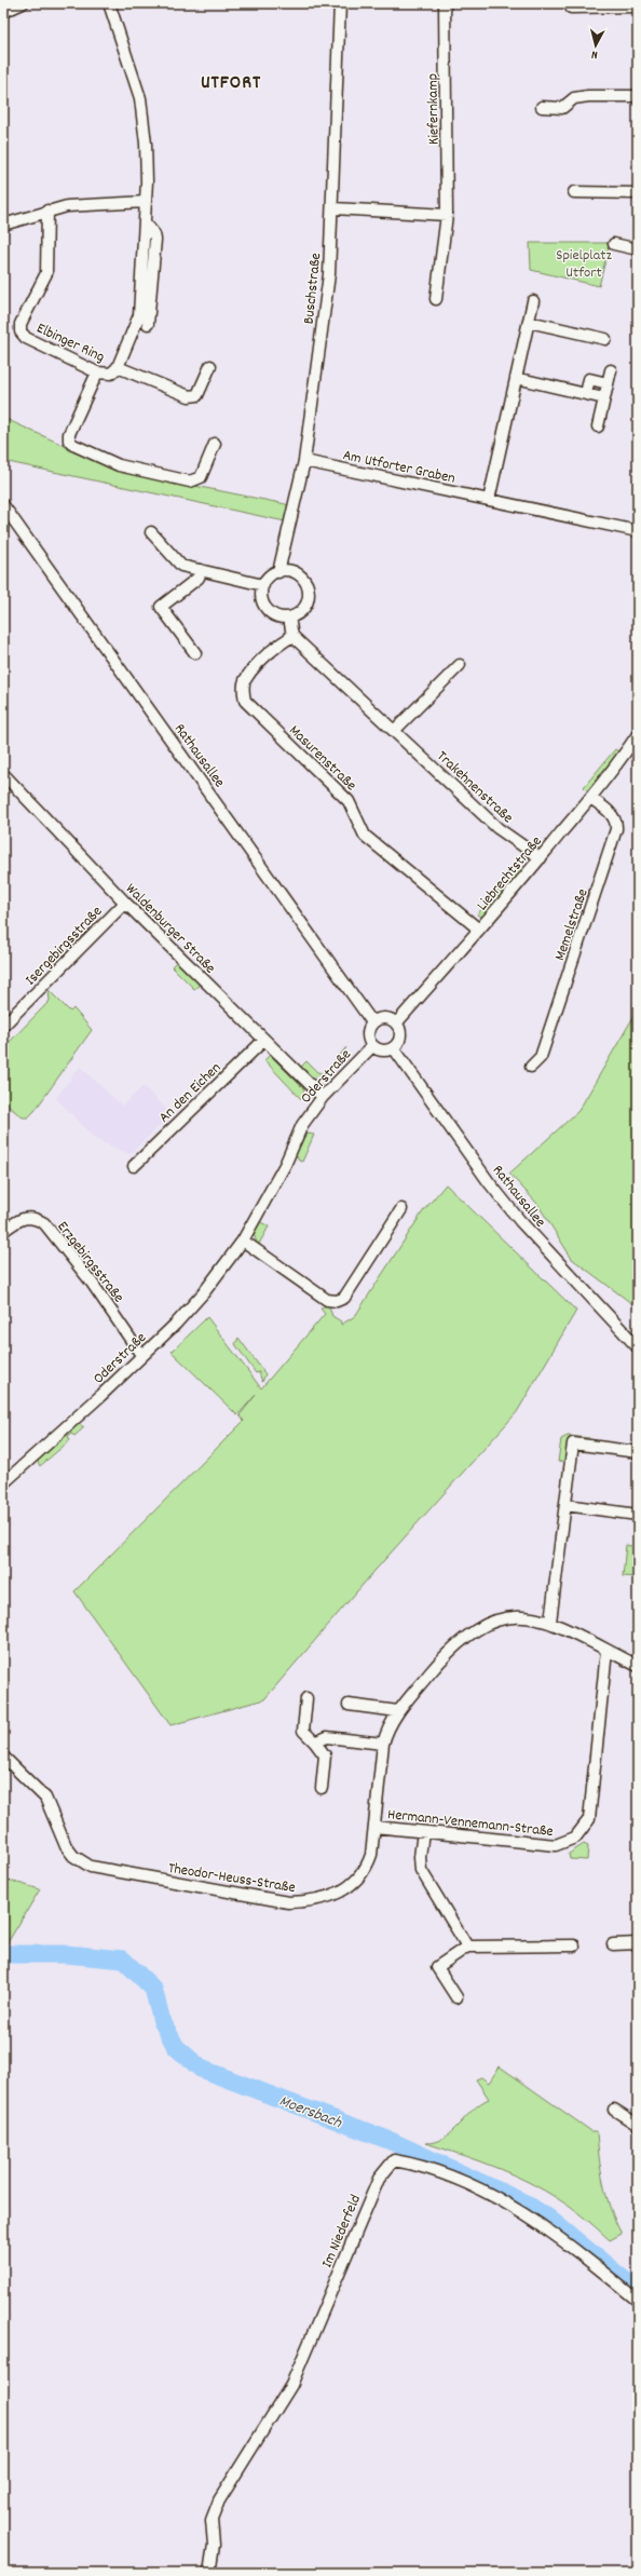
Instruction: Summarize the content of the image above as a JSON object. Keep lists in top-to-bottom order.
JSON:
{
  "streets": {
    "street": [
      "Kiefernkamp",
      "Buschstraße",
      "Elbinger Ring",
      "Am Utforter Graben",
      "Rathausallee",
      "Masurenstraße",
      "Trakehnenstraße",
      "Liebrechtstraße",
      "Memelstraße",
      "Waldenburger Straße",
      "Isergebirgsstraße",
      "Oderstraße",
      "An den Eichen",
      "Erzgebirgsstraße",
      "Hermann-Vennemann-Straße",
      "Theodor-Heuss-Straße",
      "Im Niederfeld"
    ]
  },
  "crossings": [
    ["Buschstraße", "Am Utforter Graben"],
    ["Rathausallee", "Liebrechtstraße"],
    ["Rathausallee", "Oderstraße"],
    ["Masurenstraße", "Trakehnenstraße"],
    ["Masurenstraße", "Liebrechtstraße"],
    ["Trakehnenstraße", "Liebrechtstraße"],
    ["Liebrechtstraße", "Memelstraße"],
    ["Liebrechtstraße", "Oderstraße"],
    ["Waldenburger Straße", "Isergebirgsstraße"],
    ["Waldenburger Straße", "Oderstraße"],
    ["Waldenburger Straße", "An den Eichen"],
    ["Oderstraße", "Erzgebirgsstraße"],
    ["Hermann-Vennemann-Straße", "Theodor-Heuss-Straße"]
  ],
  "districts": ["UTFORT"],
  "water": ["Moersbach"],
  "parks": ["Spielplatz Utfort"],
  "north": "bottom"
}
